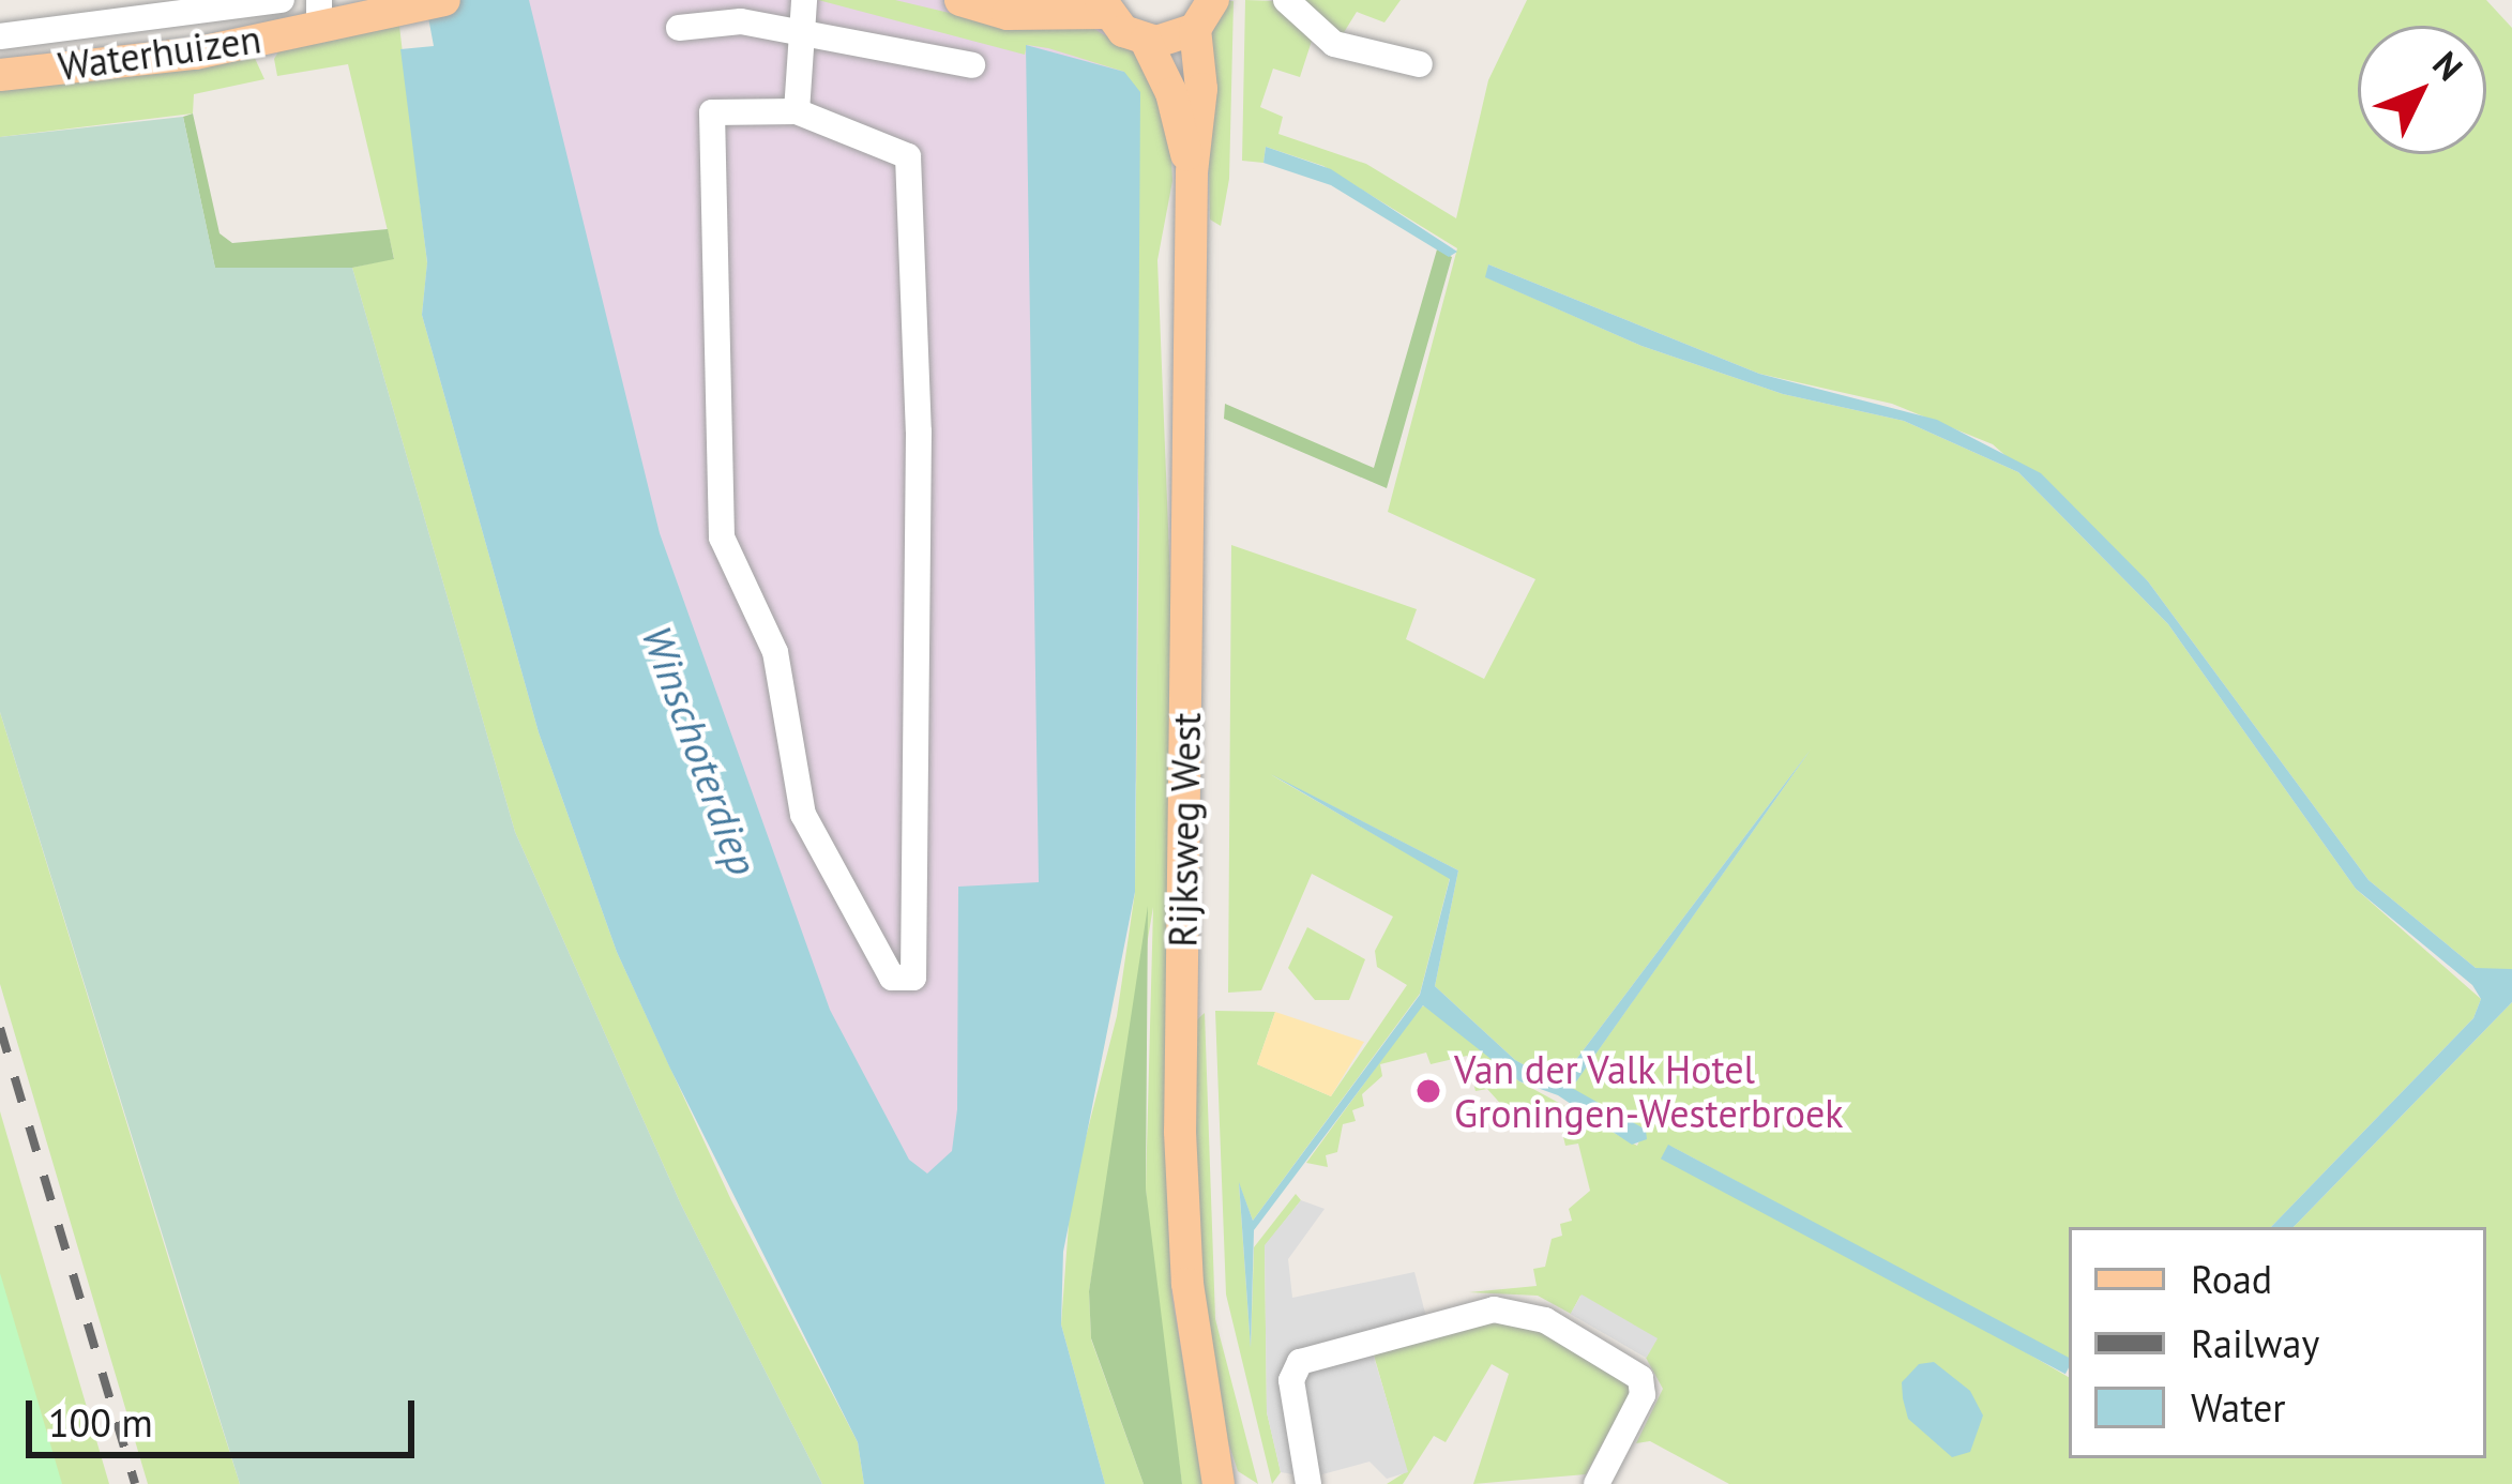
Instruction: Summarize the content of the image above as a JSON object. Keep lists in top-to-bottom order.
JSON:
{
  "streets": {
    "main road": ["Waterhuizen", "Rijksweg West"]
  },
  "water": ["Winschoterdiep"],
  "places": ["Van der Valk Hotel Groningen-Westerbroek"],
  "legend": ["Road", "Railway", "Water"],
  "scale_bar": "100 m",
  "north": "top right"
}
